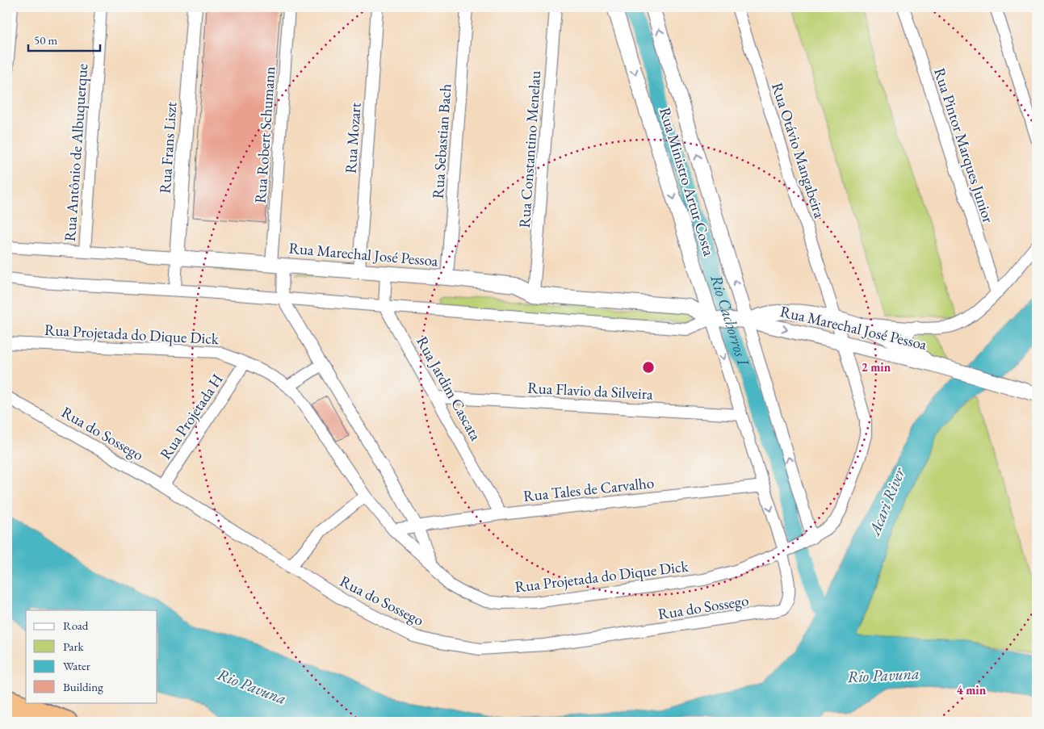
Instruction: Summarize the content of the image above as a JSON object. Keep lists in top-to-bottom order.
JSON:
{
  "streets": {
    "street": [
      "Rua Robert Schumann",
      "Rua Mozart",
      "Rua Sebastian Bach",
      "Rua Pintor Marques Junior",
      "Rua Frans Liszt",
      "Rua Constantino Menelau",
      "Rua Otávio Mangabeira",
      "Rua Antônio de Albuquerque",
      "Rua Ministro Artur Costa",
      "Rua Marechal José Pessoa",
      "Rua Projetada do Dique Dick",
      "Rua Jardim Cascata",
      "Rua Flavio da Silveira",
      "Rua Projetada H",
      "Rua do Sossego",
      "Rua Tales de Carvalho"
    ]
  },
  "crossings": [
    ["Rua Robert Schumann", "Rua Marechal José Pessoa"],
    ["Rua Mozart", "Rua Marechal José Pessoa"],
    ["Rua Sebastian Bach", "Rua Marechal José Pessoa"],
    ["Rua Frans Liszt", "Rua Marechal José Pessoa"],
    ["Rua Constantino Menelau", "Rua Marechal José Pessoa"],
    ["Rua Otávio Mangabeira", "Rua Ministro Artur Costa"],
    ["Rua Otávio Mangabeira", "Rua Marechal José Pessoa"],
    ["Rua Otávio Mangabeira", "Rua Projetada do Dique Dick"],
    ["Rua Otávio Mangabeira", "Rua do Sossego"],
    ["Rua Antônio de Albuquerque", "Rua Marechal José Pessoa"],
    ["Rua Ministro Artur Costa", "Rua Marechal José Pessoa"],
    ["Rua Ministro Artur Costa", "Rua Projetada do Dique Dick"],
    ["Rua Ministro Artur Costa", "Rua Flavio da Silveira"],
    ["Rua Ministro Artur Costa", "Rua do Sossego"],
    ["Rua Ministro Artur Costa", "Rua Tales de Carvalho"],
    ["Rua Marechal José Pessoa", "Rua Jardim Cascata"],
    ["Rua Projetada do Dique Dick", "Rua Projetada H"],
    ["Rua Projetada do Dique Dick", "Rua do Sossego"],
    ["Rua Projetada do Dique Dick", "Rua Tales de Carvalho"],
    ["Rua Jardim Cascata", "Rua Flavio da Silveira"],
    ["Rua Jardim Cascata", "Rua Tales de Carvalho"],
    ["Rua Projetada H", "Rua do Sossego"]
  ],
  "water": ["Rio Cachorros I", "Acari River", "Rio Pavuna"],
  "legend": [
    "Road",
    "Park",
    "Water",
    "Building"
  ],
  "scale_bar": "50 m",
  "rings": ["2 min", "4 min"]
}
